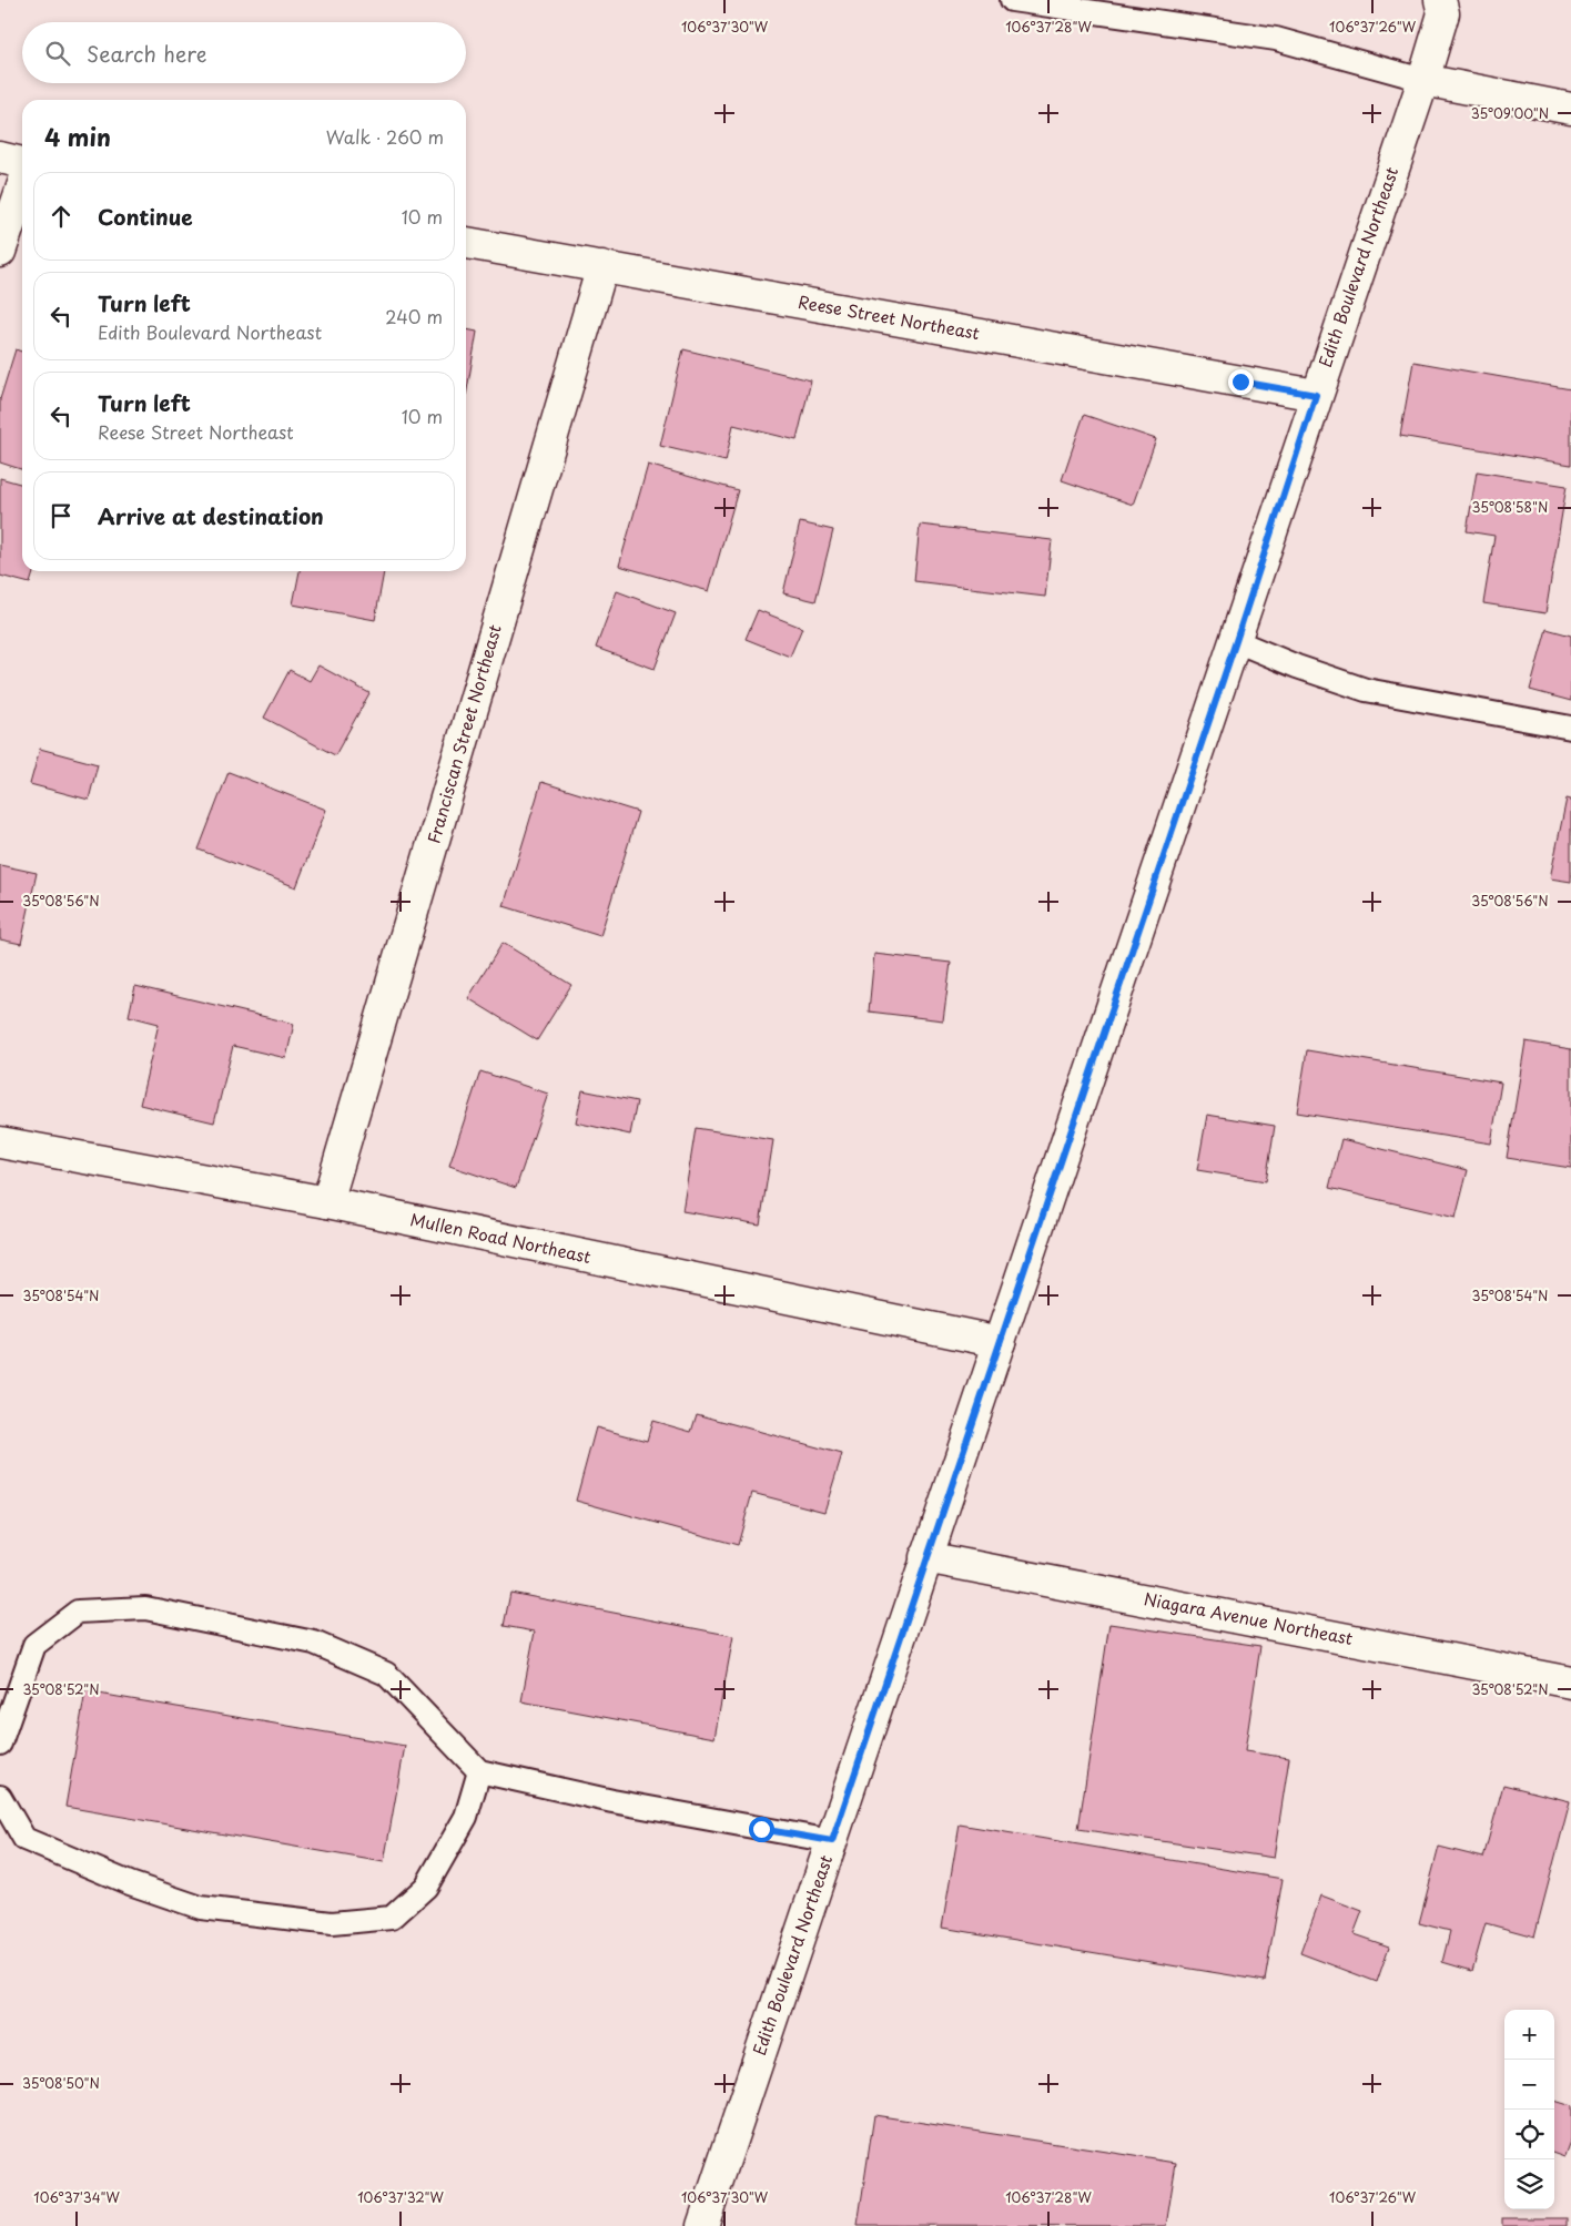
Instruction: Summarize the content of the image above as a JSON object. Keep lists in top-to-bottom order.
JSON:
{
  "streets": {
    "street": [
      "Edith Boulevard Northeast",
      "Reese Street Northeast",
      "Franciscan Street Northeast",
      "Mullen Road Northeast",
      "Niagara Avenue Northeast"
    ]
  },
  "crossings": [
    ["Edith Boulevard Northeast", "Reese Street Northeast"],
    ["Edith Boulevard Northeast", "Mullen Road Northeast"],
    ["Edith Boulevard Northeast", "Niagara Avenue Northeast"],
    ["Reese Street Northeast", "Franciscan Street Northeast"],
    ["Franciscan Street Northeast", "Mullen Road Northeast"]
  ],
  "page": {
    "search": "Search here",
    "heading": ["4 min", "Walk · 260 m"],
    "list": [
      ["Continue", "10 m"],
      ["Turn left", "Edith Boulevard Northeast", "240 m"],
      ["Turn left", "Reese Street Northeast", "10 m"],
      "Arrive at destination"
    ],
    "map_buttons": ["+", "−"]
  },
  "coordinates": [
    "106°37'30\"W",
    "106°37'28\"W",
    "106°37'26\"W",
    "35°09'00\"N",
    "35°08'58\"N",
    "35°08'56\"N",
    "35°08'54\"N",
    "35°08'52\"N",
    "35°08'50\"N",
    "106°37'34\"W",
    "106°37'32\"W"
  ]
}
